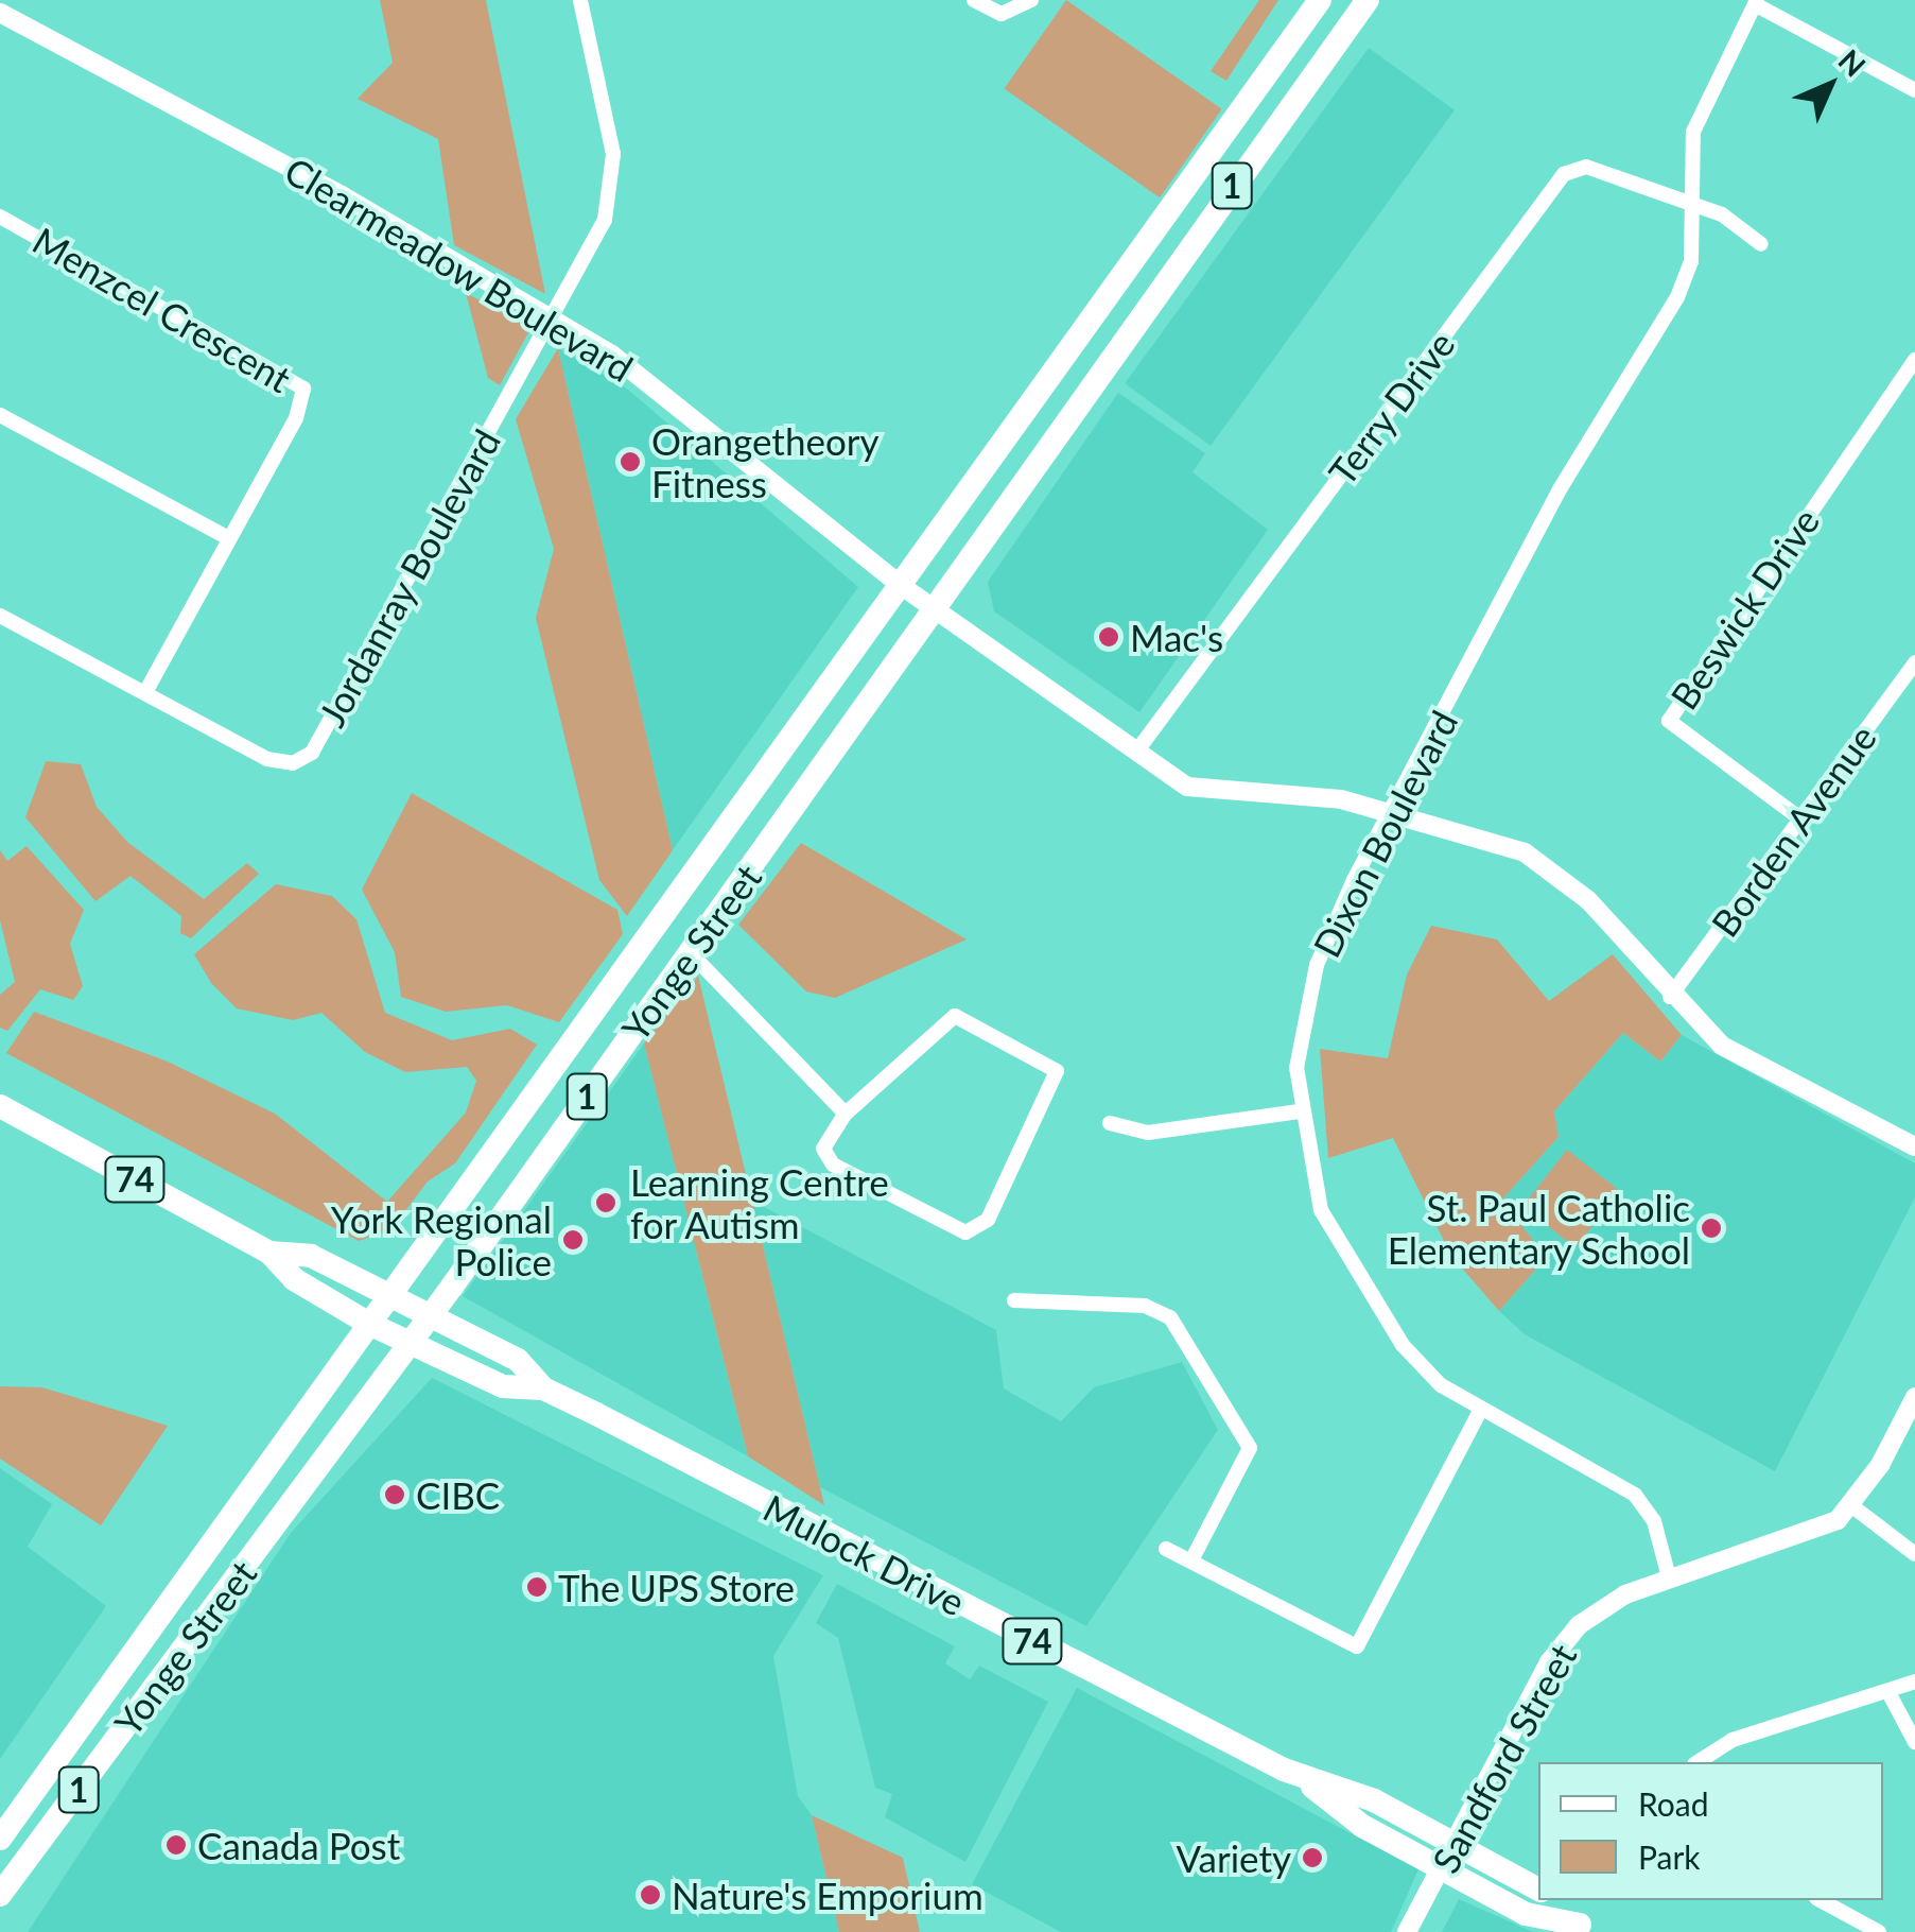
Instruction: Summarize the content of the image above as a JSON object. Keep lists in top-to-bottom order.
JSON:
{
  "streets": {
    "main road": [
      "1",
      "Yonge Street",
      "74",
      "Mulock Drive"
    ],
    "street": [
      "Clearmeadow Boulevard",
      "Menzcel Crescent",
      "Terry Drive",
      "Jordanray Boulevard",
      "Beswick Drive",
      "Borden Avenue",
      "Dixon Boulevard",
      "Sandford Street"
    ]
  },
  "crossings": [
    ["Clearmeadow Boulevard", "Terry Drive"],
    ["Clearmeadow Boulevard", "Jordanray Boulevard"],
    ["Clearmeadow Boulevard", "Borden Avenue"],
    ["Clearmeadow Boulevard", "Dixon Boulevard"],
    ["Clearmeadow Boulevard", "Yonge Street"],
    ["Menzcel Crescent", "Jordanray Boulevard"],
    ["Terry Drive", "Dixon Boulevard"],
    ["Beswick Drive", "Borden Avenue"],
    ["Dixon Boulevard", "Sandford Street"],
    ["Yonge Street", "Mulock Drive"],
    ["Mulock Drive", "Sandford Street"]
  ],
  "places": [
    "Orangetheory Fitness",
    "Mac's",
    "Learning Centre for Autism",
    "St. Paul Catholic Elementary School",
    "York Regional Police",
    "CIBC",
    "The UPS Store",
    "Canada Post",
    "Variety",
    "Nature's Emporium"
  ],
  "legend": ["Road", "Park"],
  "north": "top right"
}
